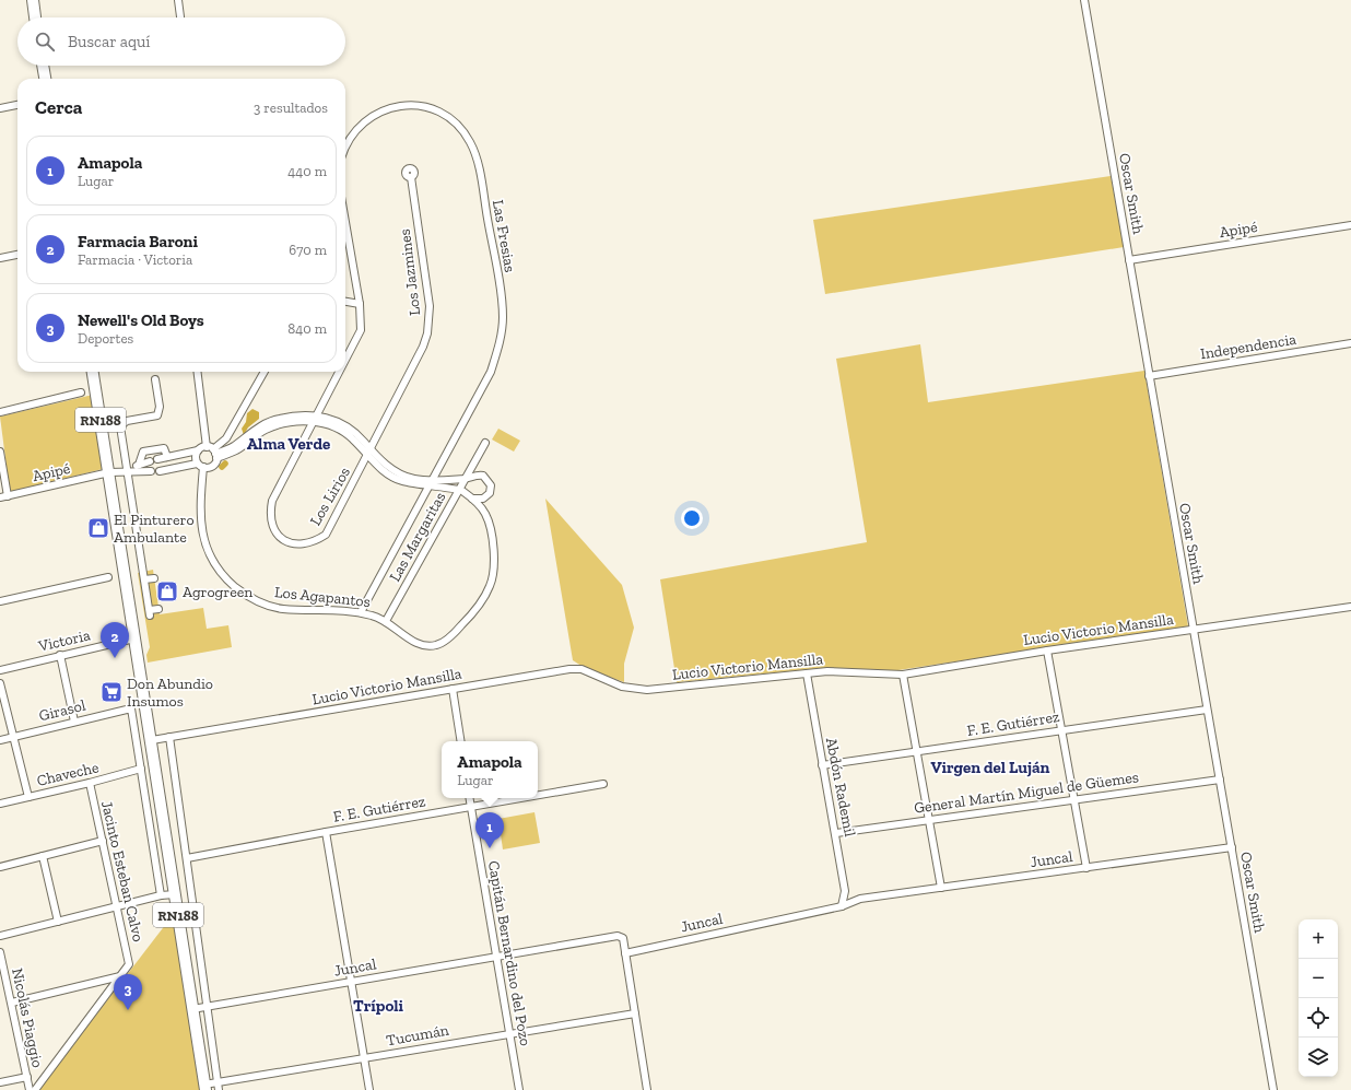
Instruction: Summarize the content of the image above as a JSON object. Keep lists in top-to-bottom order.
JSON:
{
  "streets": {
    "main road": ["RN188"],
    "street": [
      "Oscar Smith",
      "Apipé",
      "Las Fresias",
      "Los Jazmines",
      "Independencia",
      "Los Lirios",
      "Las Margaritas",
      "Los Agapantos",
      "Lucio Victorio Mansilla",
      "Victoria",
      "Girasol",
      "F. E. Gutiérrez",
      "Chaveche",
      "Abdón Rademil",
      "General Martín Miguel de Güemes",
      "Juncal",
      "Jacinto Esteban Calvo",
      "Capitán Bernardino del Pozo",
      "Nicolás Piaggio",
      "Tucumán"
    ]
  },
  "crossings": [
    ["Oscar Smith", "Apipé"],
    ["Oscar Smith", "Independencia"],
    ["Oscar Smith", "Lucio Victorio Mansilla"],
    ["Oscar Smith", "F. E. Gutiérrez"],
    ["Oscar Smith", "General Martín Miguel de Güemes"],
    ["Oscar Smith", "Juncal"],
    ["Apipé", "RN188"],
    ["Las Fresias", "Las Margaritas"],
    ["Los Jazmines", "Los Lirios"],
    ["RN188", "Lucio Victorio Mansilla"],
    ["RN188", "Victoria"],
    ["RN188", "Juncal"],
    ["RN188", "Tucumán"],
    ["Las Margaritas", "Los Agapantos"],
    ["Lucio Victorio Mansilla", "Abdón Rademil"],
    ["Girasol", "Chaveche"],
    ["F. E. Gutiérrez", "Abdón Rademil"],
    ["F. E. Gutiérrez", "Capitán Bernardino del Pozo"],
    ["Chaveche", "Jacinto Esteban Calvo"],
    ["Abdón Rademil", "General Martín Miguel de Güemes"],
    ["Abdón Rademil", "Juncal"],
    ["Juncal", "Capitán Bernardino del Pozo"],
    ["Capitán Bernardino del Pozo", "Tucumán"]
  ],
  "districts": ["Alma Verde", "Virgen del Luján", "Trípoli"],
  "places": {
    "shop": ["El Pinturero Ambulante", "Agrogreen"],
    "supermarket": ["Don Abundio Insumos"]
  },
  "page": {
    "search": "Buscar aquí",
    "heading": ["Cerca", "3 resultados"],
    "list": [
      {
        "mark": "1",
        "name": "Amapola",
        "note": "Lugar",
        "value": "440 m"
      },
      {
        "mark": "2",
        "name": "Farmacia Baroni",
        "note": "Farmacia · Victoria",
        "value": "670 m"
      },
      {
        "mark": "3",
        "name": "Newell's Old Boys",
        "note": "Deportes",
        "value": "840 m"
      }
    ],
    "pins": ["2", "1", "3"],
    "popup": ["Amapola", "Lugar"],
    "map_buttons": ["+", "−"]
  }
}
